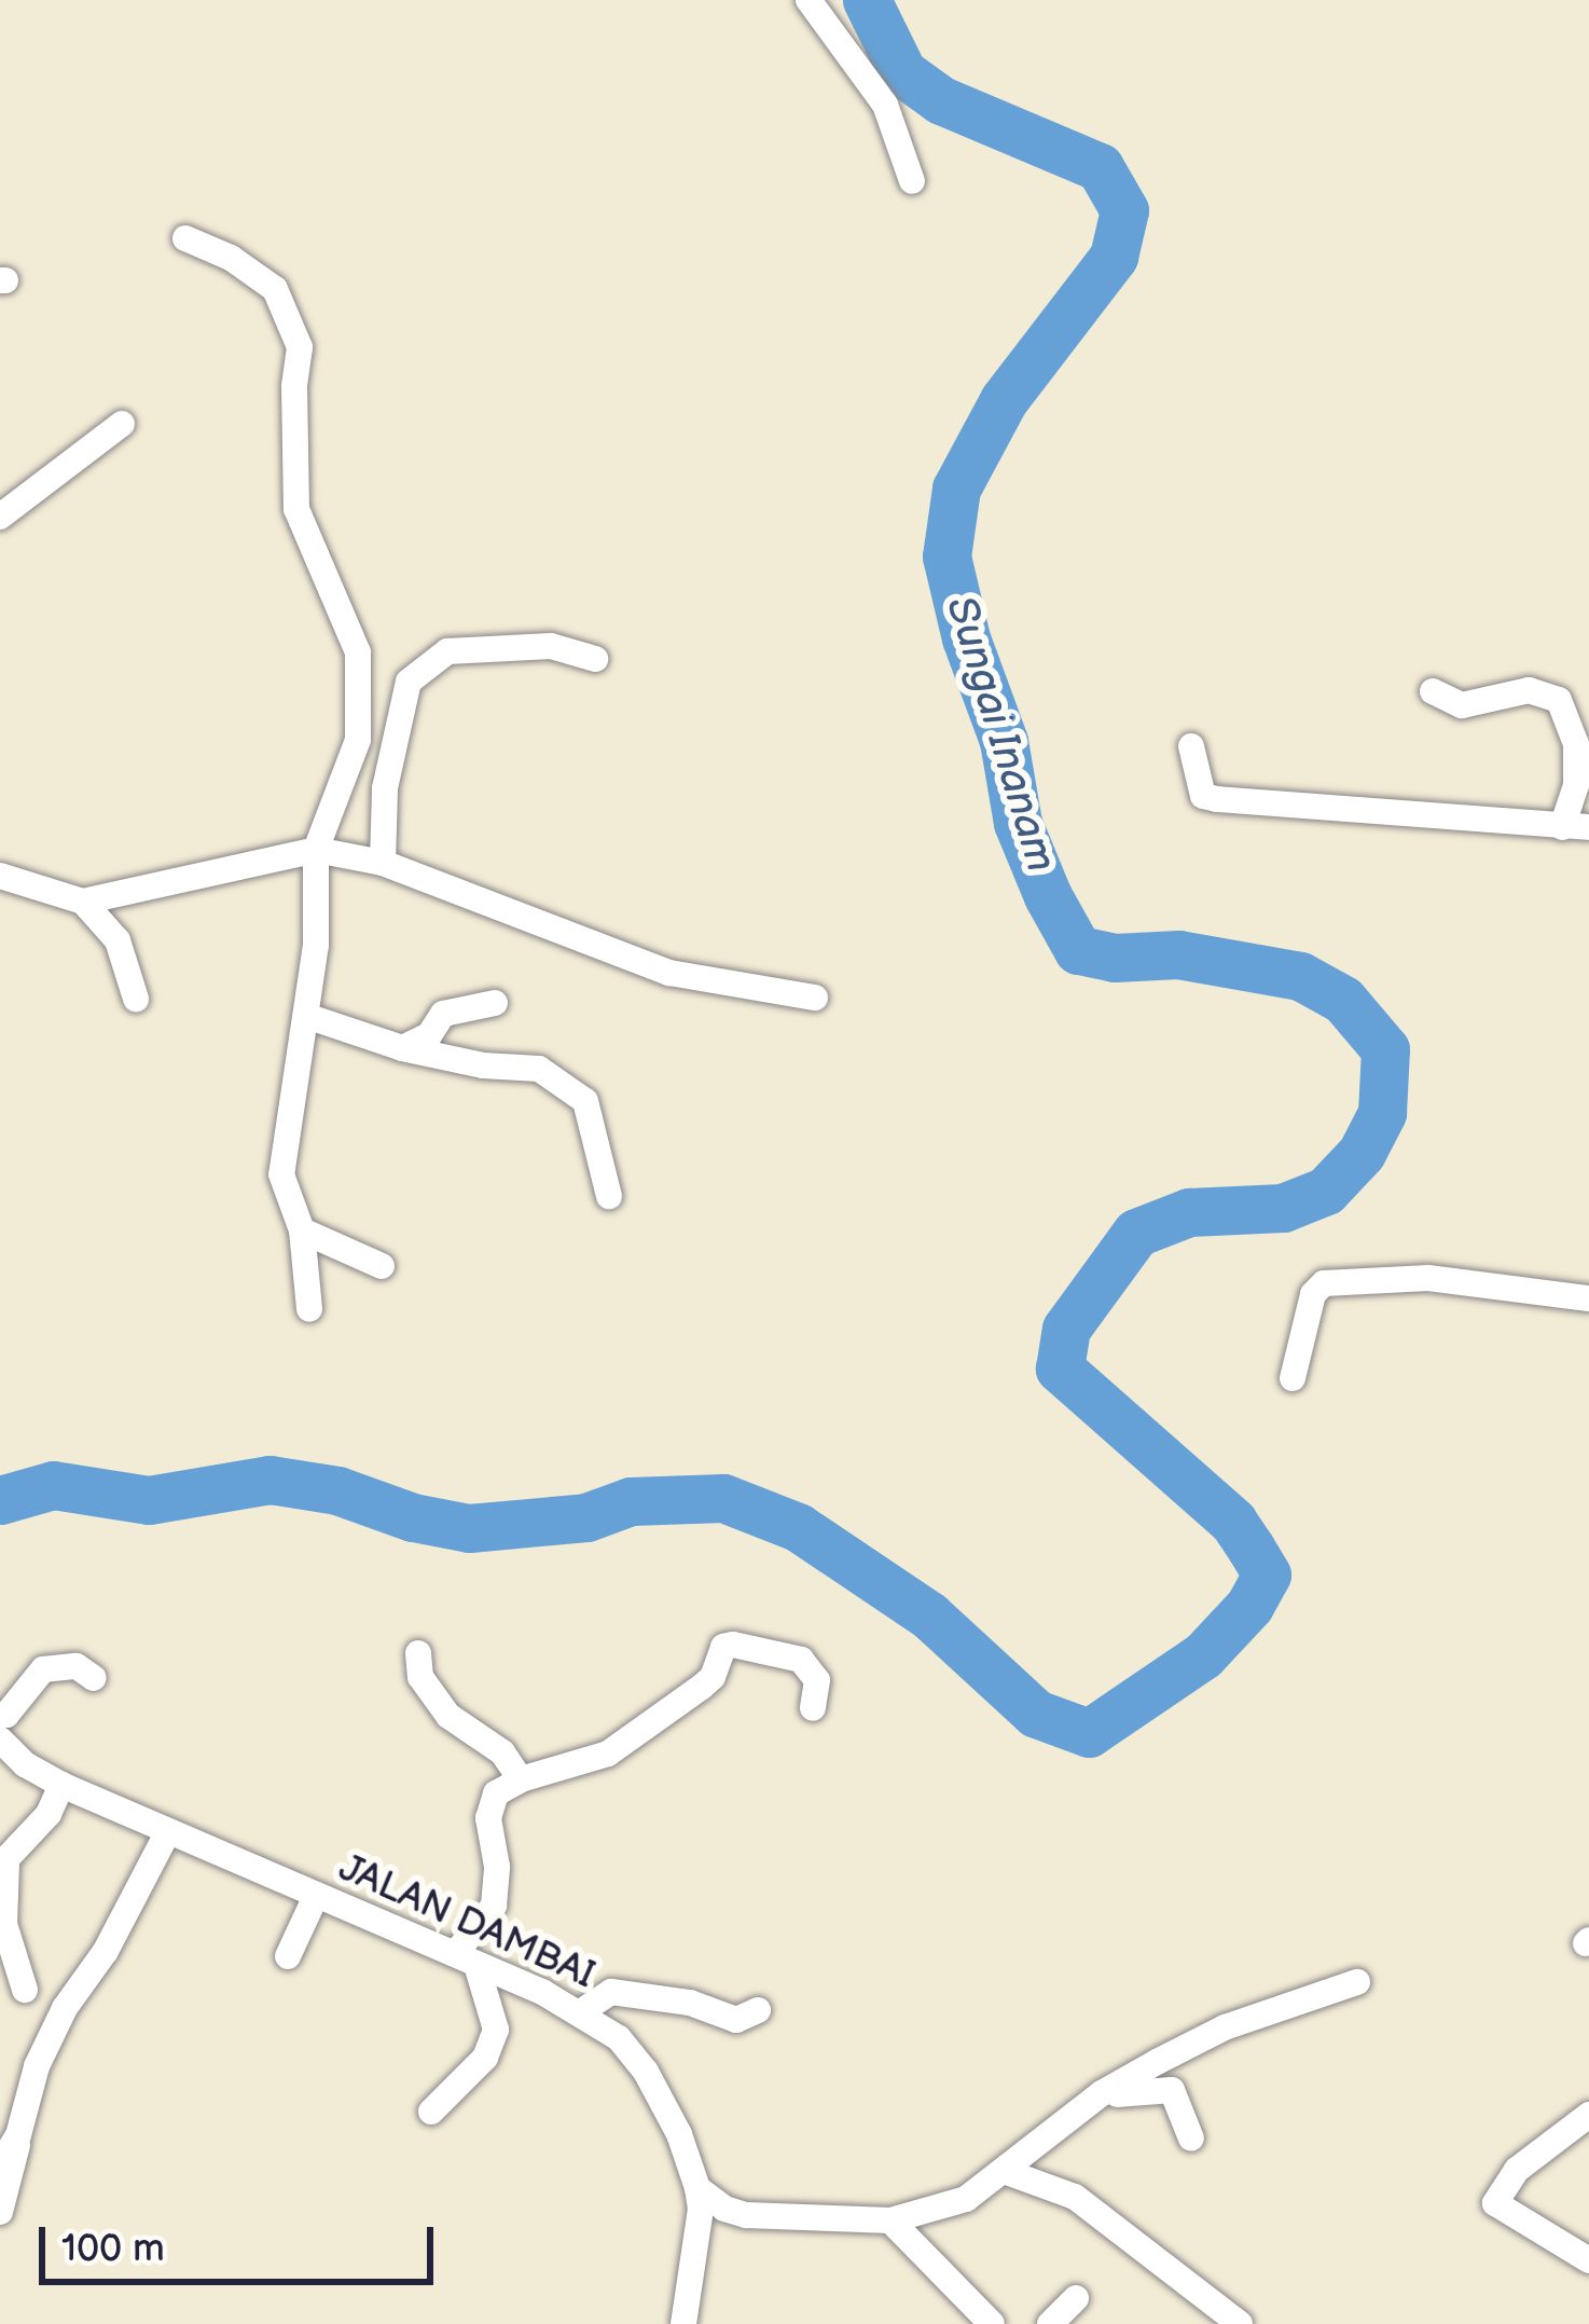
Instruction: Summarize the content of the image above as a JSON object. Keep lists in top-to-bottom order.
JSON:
{
  "streets": {
    "street": ["JALAN DAMBAI"]
  },
  "water": ["Sungai Inanam"],
  "scale_bar": "100 m"
}
